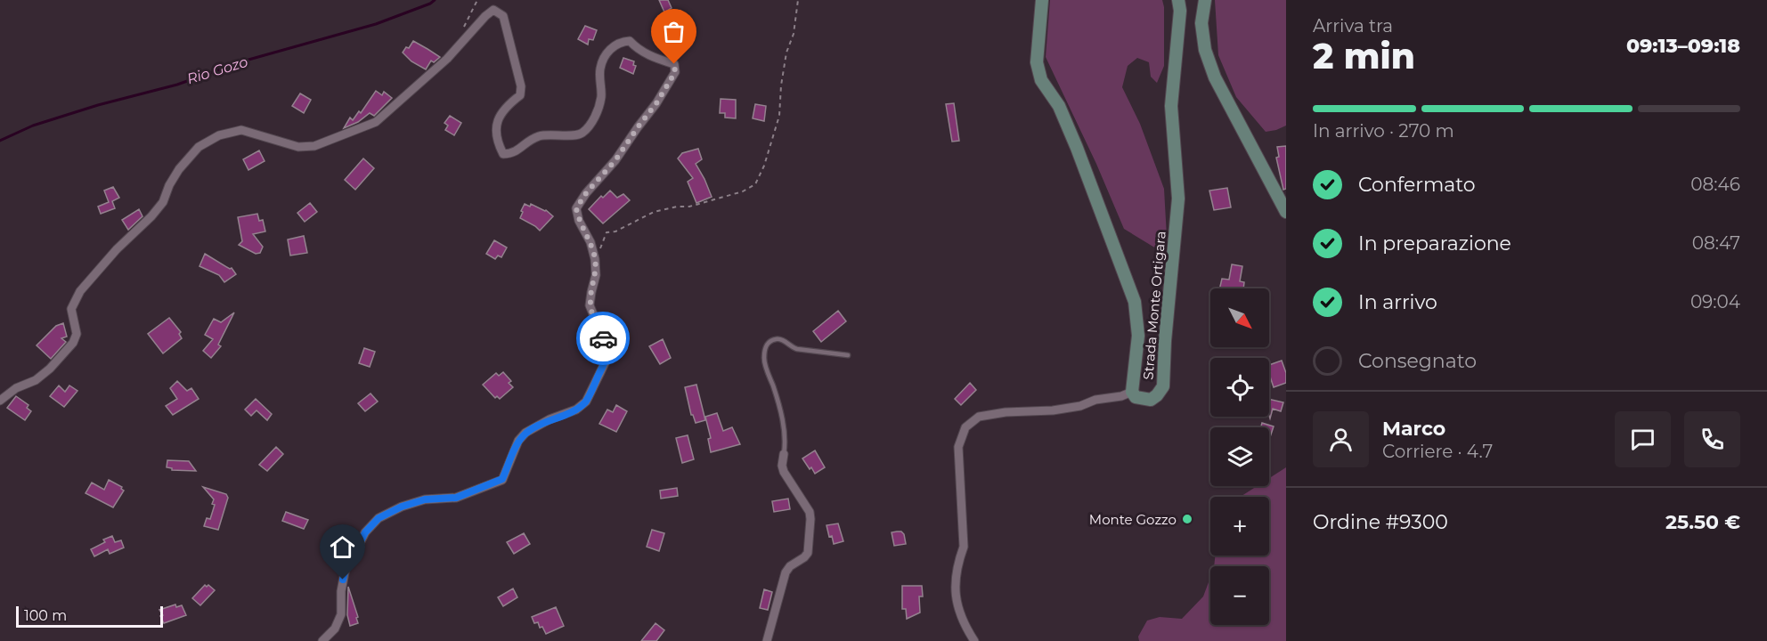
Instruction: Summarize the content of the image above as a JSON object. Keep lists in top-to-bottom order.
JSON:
{
  "streets": {
    "main road": ["Strada Monte Ortigara"]
  },
  "water": ["Rio Gozo"],
  "places": ["Monte Gozzo"],
  "scale_bar": "100 m",
  "north": "bottom right",
  "page": {
    "heading": ["2 min", "Arriva tra", "09:13–09:18"],
    "panel": [
      "Marco",
      "Corriere · 4.7",
      "Ordine #9300",
      "25.50 €"
    ],
    "bar": "In arrivo · 270 m",
    "list": [
      ["Confermato", "08:46"],
      ["In preparazione", "08:47"],
      ["In arrivo", "09:04"],
      "Consegnato"
    ],
    "map_buttons": ["+", "−"],
    "scale": "100 m"
  }
}
